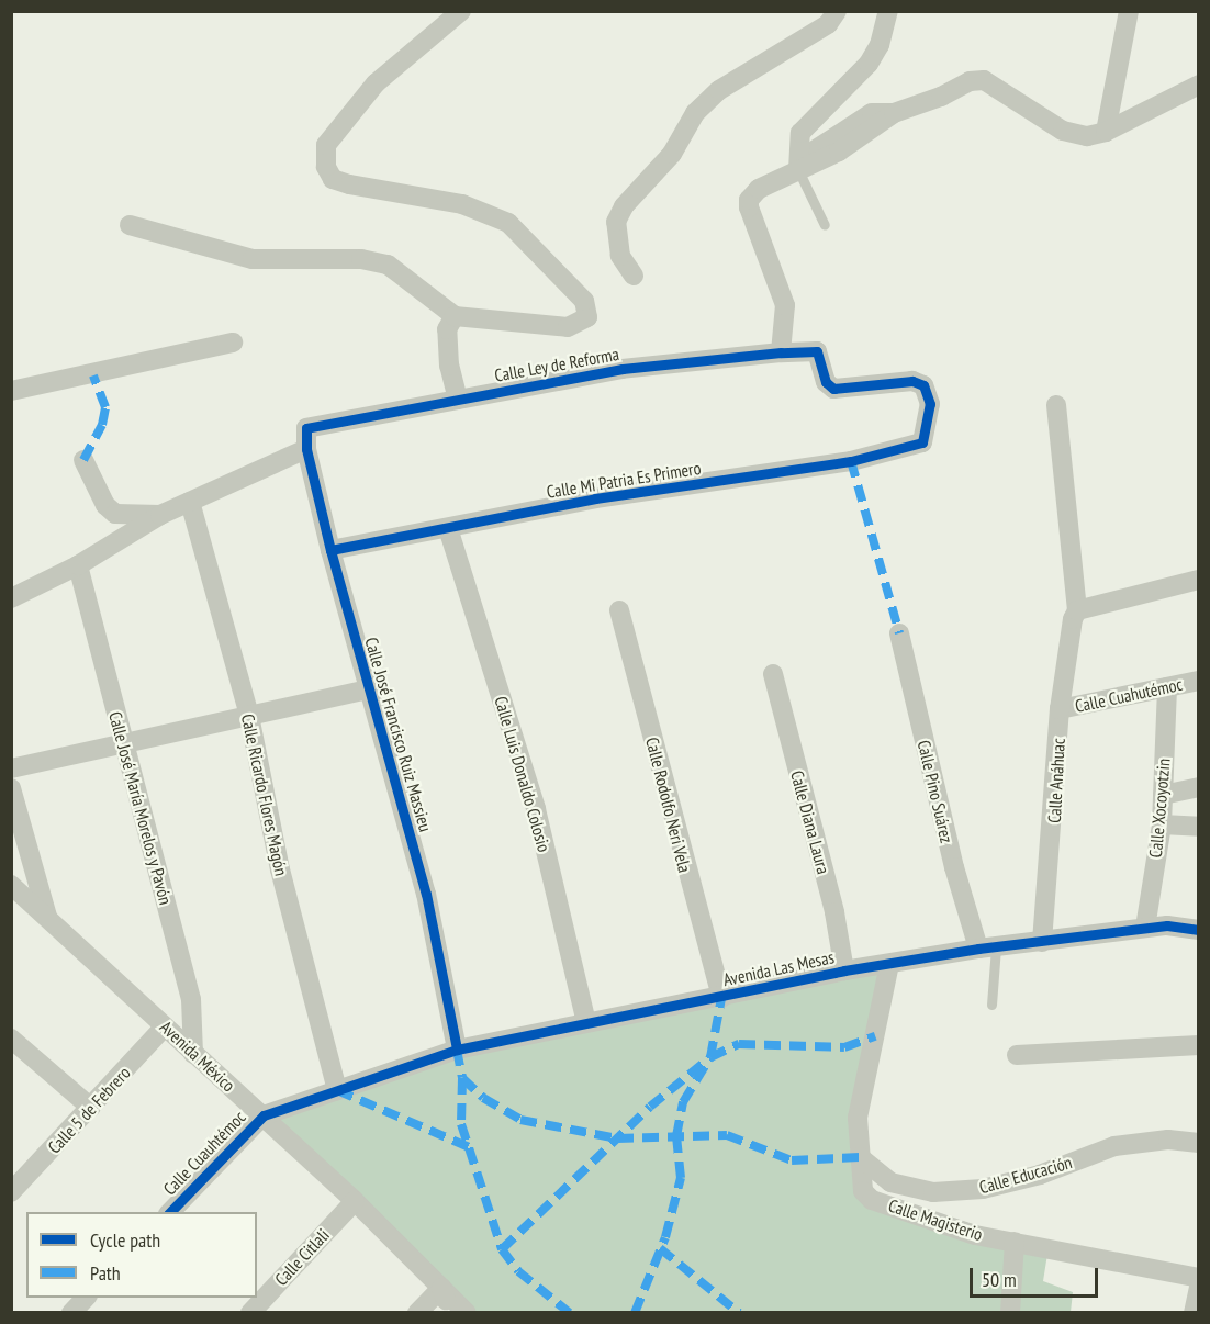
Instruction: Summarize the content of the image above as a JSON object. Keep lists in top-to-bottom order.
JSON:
{
  "streets": {
    "street": [
      "Calle Ley de Reforma",
      "Calle Mi Patria Es Primero",
      "Calle Cuahutémoc",
      "Calle José Francisco Ruiz Massieu",
      "Calle Luis Donaldo Colosio",
      "Calle Anáhuac",
      "Calle Pino Suárez",
      "Calle Ricardo Flores Magón",
      "Calle Rodolfo Neri Vela",
      "Calle José María Morelos y Pavón",
      "Calle Xocoyotzin",
      "Calle Diana Laura",
      "Avenida Las Mesas",
      "Avenida México",
      "Calle 5 de Febrero",
      "Calle Cuauhtémoc",
      "Calle Educación",
      "Calle Magisterio",
      "Calle Citlali"
    ]
  },
  "crossings": [
    ["Calle Ley de Reforma", "Calle Mi Patria Es Primero"],
    ["Calle Ley de Reforma", "Calle José Francisco Ruiz Massieu"],
    ["Calle Ley de Reforma", "Calle Ricardo Flores Magón"],
    ["Calle Ley de Reforma", "Calle José María Morelos y Pavón"],
    ["Calle Mi Patria Es Primero", "Calle José Francisco Ruiz Massieu"],
    ["Calle Mi Patria Es Primero", "Calle Luis Donaldo Colosio"],
    ["Calle Cuahutémoc", "Calle Anáhuac"],
    ["Calle Cuahutémoc", "Calle Xocoyotzin"],
    ["Calle José Francisco Ruiz Massieu", "Avenida Las Mesas"],
    ["Calle Luis Donaldo Colosio", "Avenida Las Mesas"],
    ["Calle Anáhuac", "Avenida Las Mesas"],
    ["Calle Pino Suárez", "Avenida Las Mesas"],
    ["Calle Ricardo Flores Magón", "Avenida Las Mesas"],
    ["Calle Rodolfo Neri Vela", "Avenida Las Mesas"],
    ["Calle José María Morelos y Pavón", "Avenida México"],
    ["Calle Xocoyotzin", "Avenida Las Mesas"],
    ["Calle Diana Laura", "Avenida Las Mesas"],
    ["Avenida Las Mesas", "Calle Magisterio"],
    ["Avenida México", "Calle 5 de Febrero"],
    ["Avenida México", "Calle Cuauhtémoc"],
    ["Avenida México", "Calle Citlali"],
    ["Calle Educación", "Calle Magisterio"]
  ],
  "legend": ["Cycle path", "Path"],
  "scale_bar": "50 m"
}
